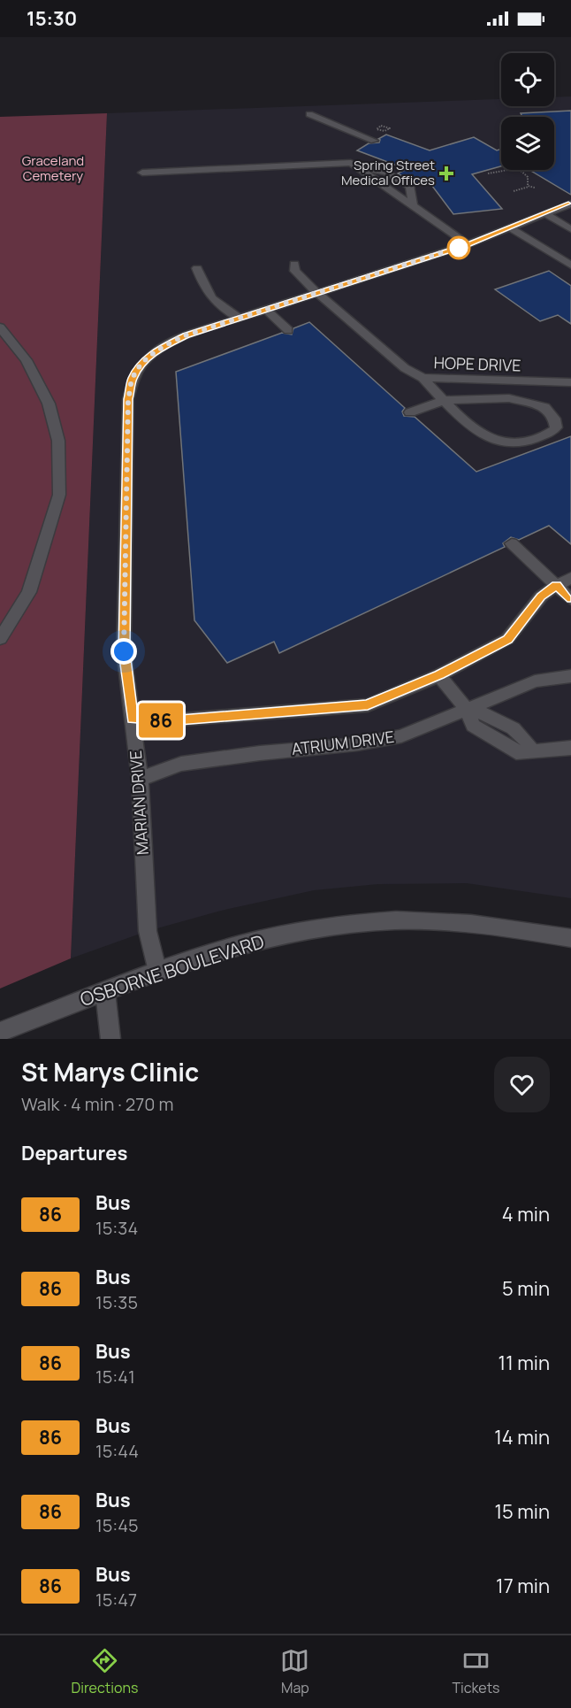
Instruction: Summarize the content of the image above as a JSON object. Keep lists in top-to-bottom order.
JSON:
{
  "streets": {
    "street": [
      "HOPE DRIVE",
      "ATRIUM DRIVE",
      "MARIAN DRIVE",
      "OSBORNE BOULEVARD"
    ]
  },
  "crossings": [
    ["HOPE DRIVE", "MARIAN DRIVE"],
    ["ATRIUM DRIVE", "MARIAN DRIVE"],
    ["MARIAN DRIVE", "OSBORNE BOULEVARD"]
  ],
  "parks": ["Graceland Cemetery"],
  "places": {
    "health": ["Spring Street Medical Offices"]
  },
  "lines": ["bus line 86"],
  "page": {
    "status": "15:30",
    "on_map": "86",
    "heading": [
      ["St Marys Clinic", "Walk · 4 min · 270 m"],
      "Departures"
    ],
    "list": [
      {
        "mark": "86",
        "name": "Bus",
        "note": "15:34",
        "value": "4 min"
      },
      {
        "mark": "86",
        "name": "Bus",
        "note": "15:35",
        "value": "5 min"
      },
      {
        "mark": "86",
        "name": "Bus",
        "note": "15:41",
        "value": "11 min"
      },
      {
        "mark": "86",
        "name": "Bus",
        "note": "15:44",
        "value": "14 min"
      },
      {
        "mark": "86",
        "name": "Bus",
        "note": "15:45",
        "value": "15 min"
      },
      {
        "mark": "86",
        "name": "Bus",
        "note": "15:47",
        "value": "17 min"
      }
    ],
    "tabs": ["Directions", "Map", "Tickets"]
  }
}
